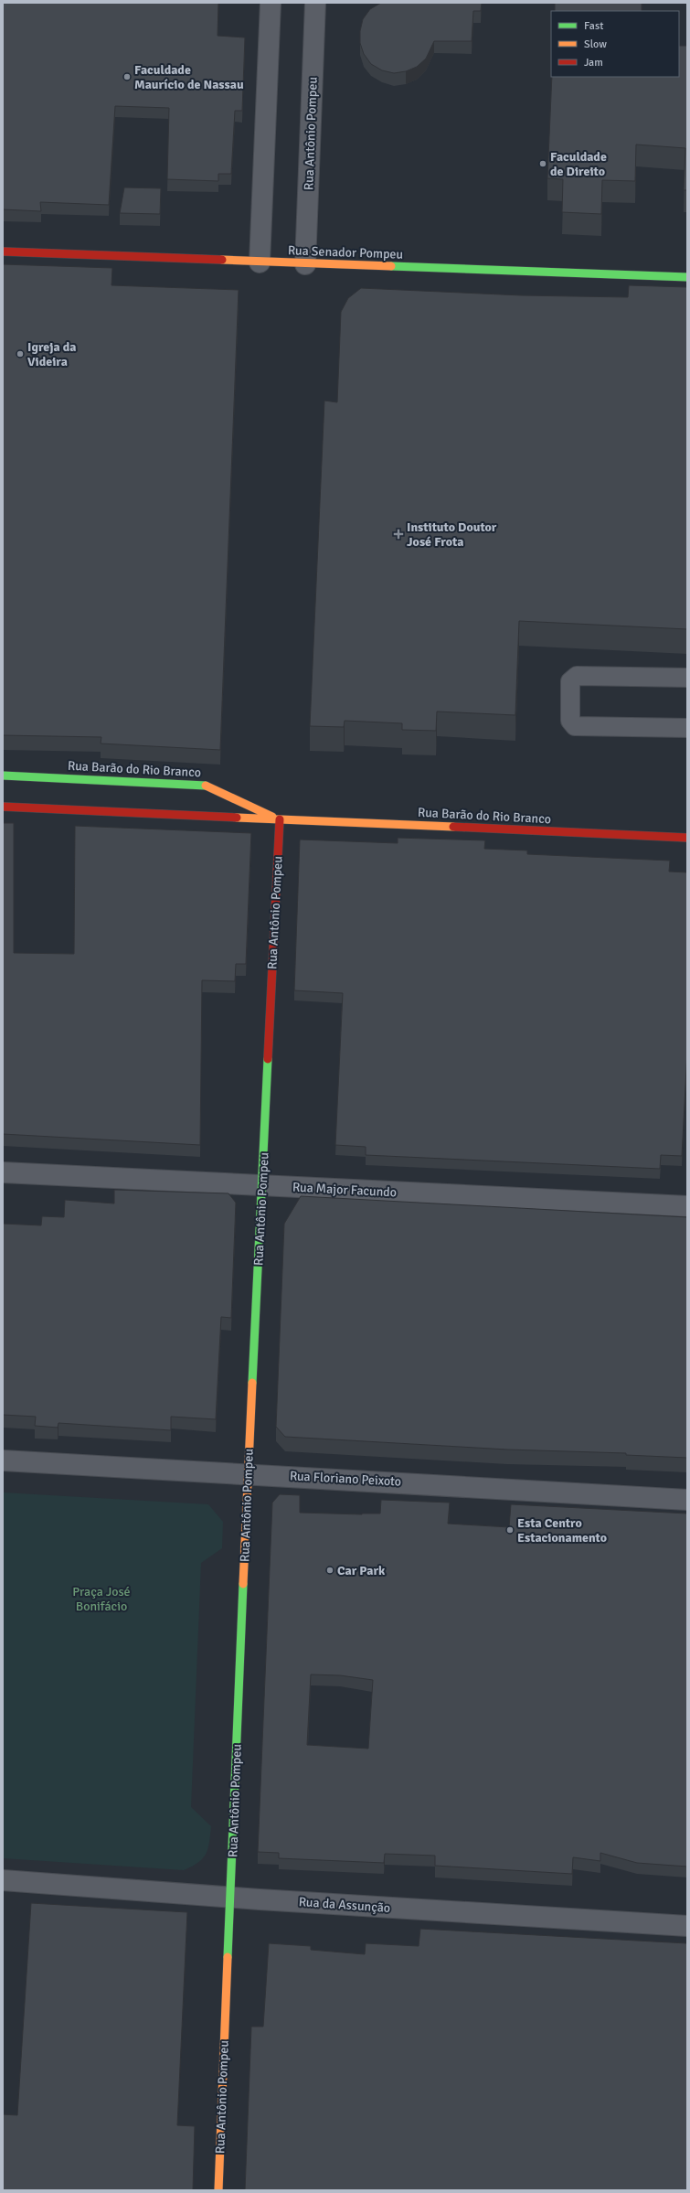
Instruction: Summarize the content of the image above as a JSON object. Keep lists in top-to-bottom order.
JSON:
{
  "streets": {
    "street": [
      "Rua Antônio Pompeu",
      "Rua Senador Pompeu",
      "Rua Barão do Rio Branco",
      "Rua Major Facundo",
      "Rua Floriano Peixoto",
      "Rua da Assunção"
    ]
  },
  "crossings": [
    ["Rua Antônio Pompeu", "Rua Senador Pompeu"],
    ["Rua Antônio Pompeu", "Rua Barão do Rio Branco"],
    ["Rua Antônio Pompeu", "Rua Major Facundo"],
    ["Rua Antônio Pompeu", "Rua Floriano Peixoto"],
    ["Rua Antônio Pompeu", "Rua da Assunção"]
  ],
  "parks": ["Praça José Bonifácio"],
  "places": {
    "other": [
      "Faculdade Maurício de Nassau",
      "Faculdade de Direito",
      "Igreja da Videira",
      "Esta Centro Estacionamento",
      "Car Park"
    ],
    "health": ["Instituto Doutor José Frota"]
  },
  "legend": ["Fast", "Slow", "Jam"]
}
